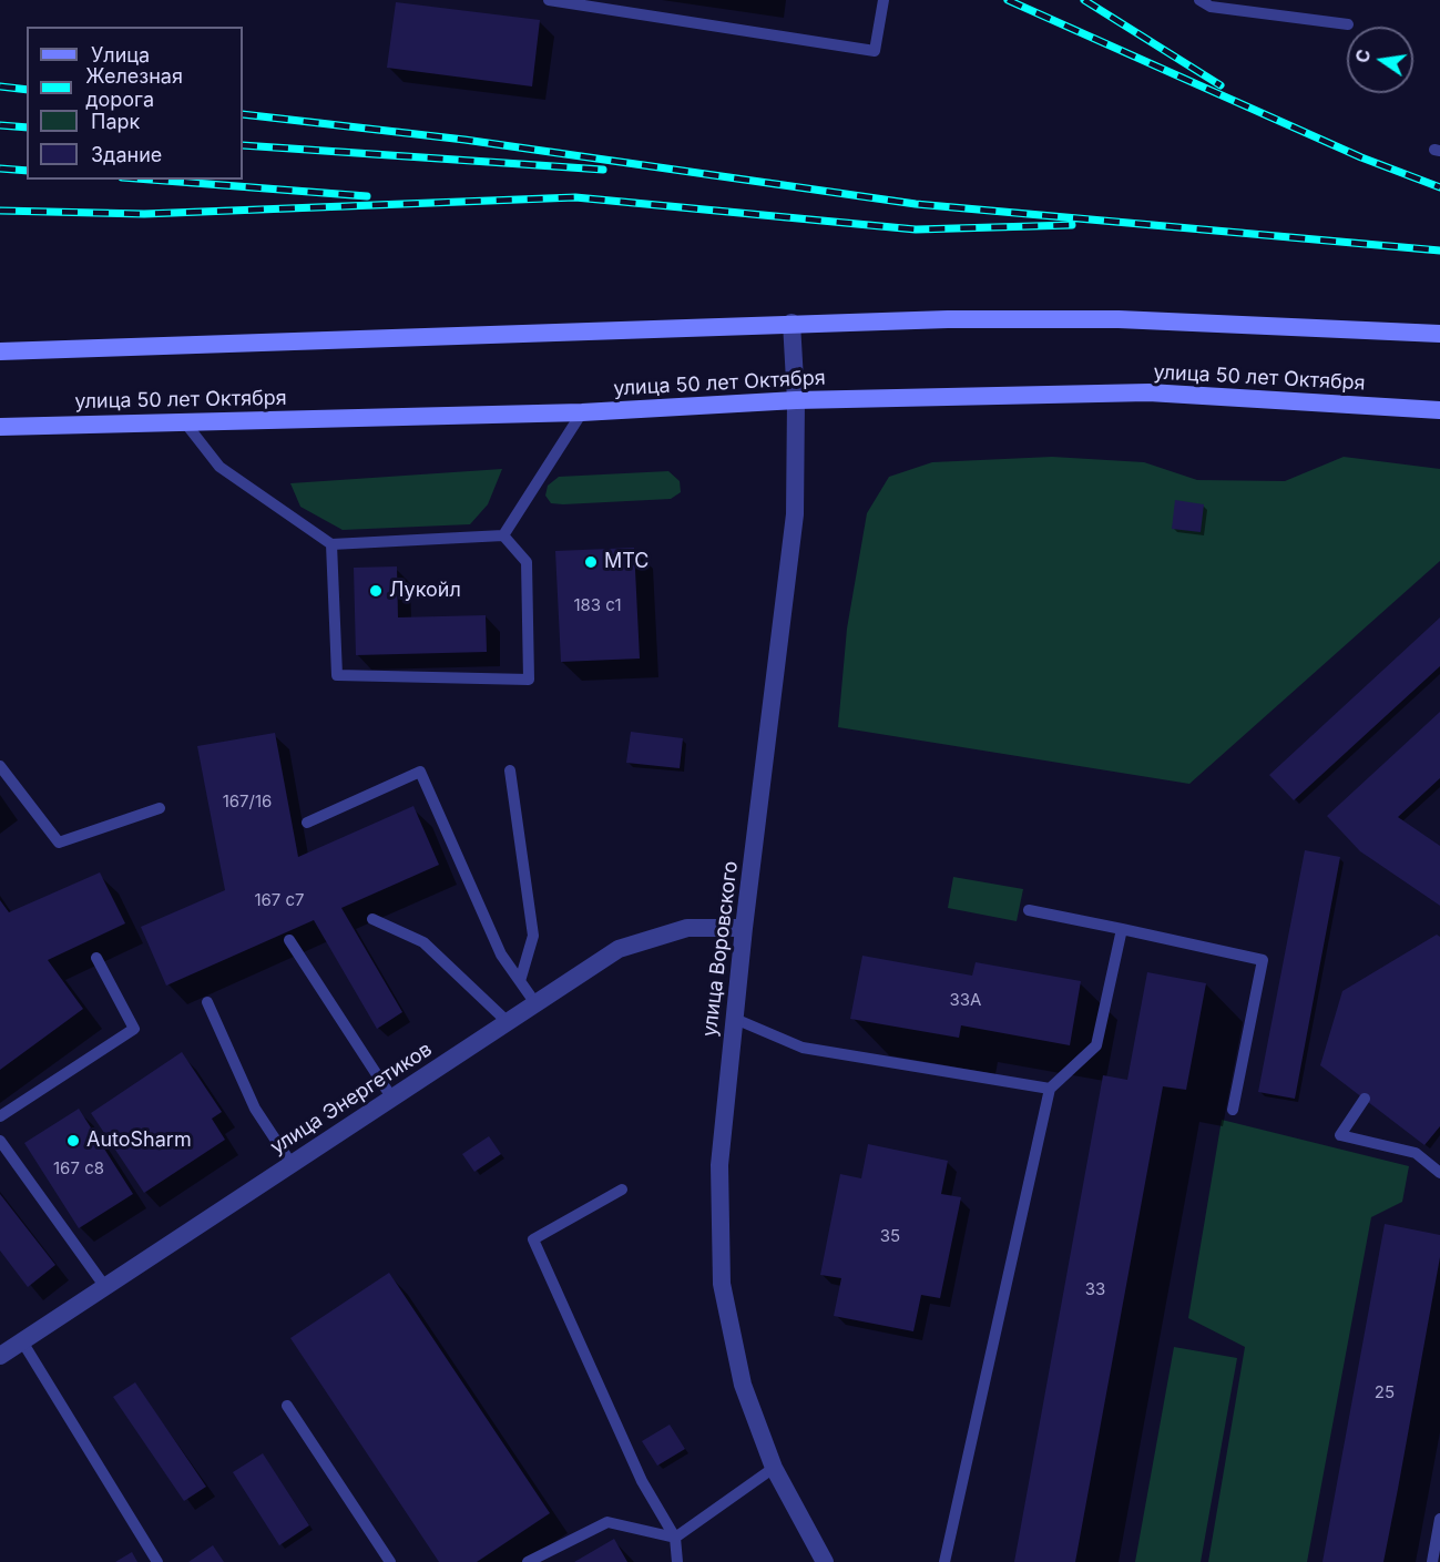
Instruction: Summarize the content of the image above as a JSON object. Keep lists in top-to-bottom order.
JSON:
{
  "streets": {
    "main road": ["улица 50 лет Октября"],
    "street": ["улица Воровского", "улица Энергетиков"]
  },
  "crossings": [
    ["улица 50 лет Октября", "улица Воровского"],
    ["улица Воровского", "улица Энергетиков"]
  ],
  "places": ["МТС", "Лукойл", "AutoSharm"],
  "house_numbers": [
    "183 с1",
    "167/16",
    "167 с7",
    "33А",
    "167 с8",
    "35",
    "33",
    "25"
  ],
  "legend": [
    "Улица",
    "Железная дорога",
    "Парк",
    "Здание"
  ],
  "north": "left"
}
